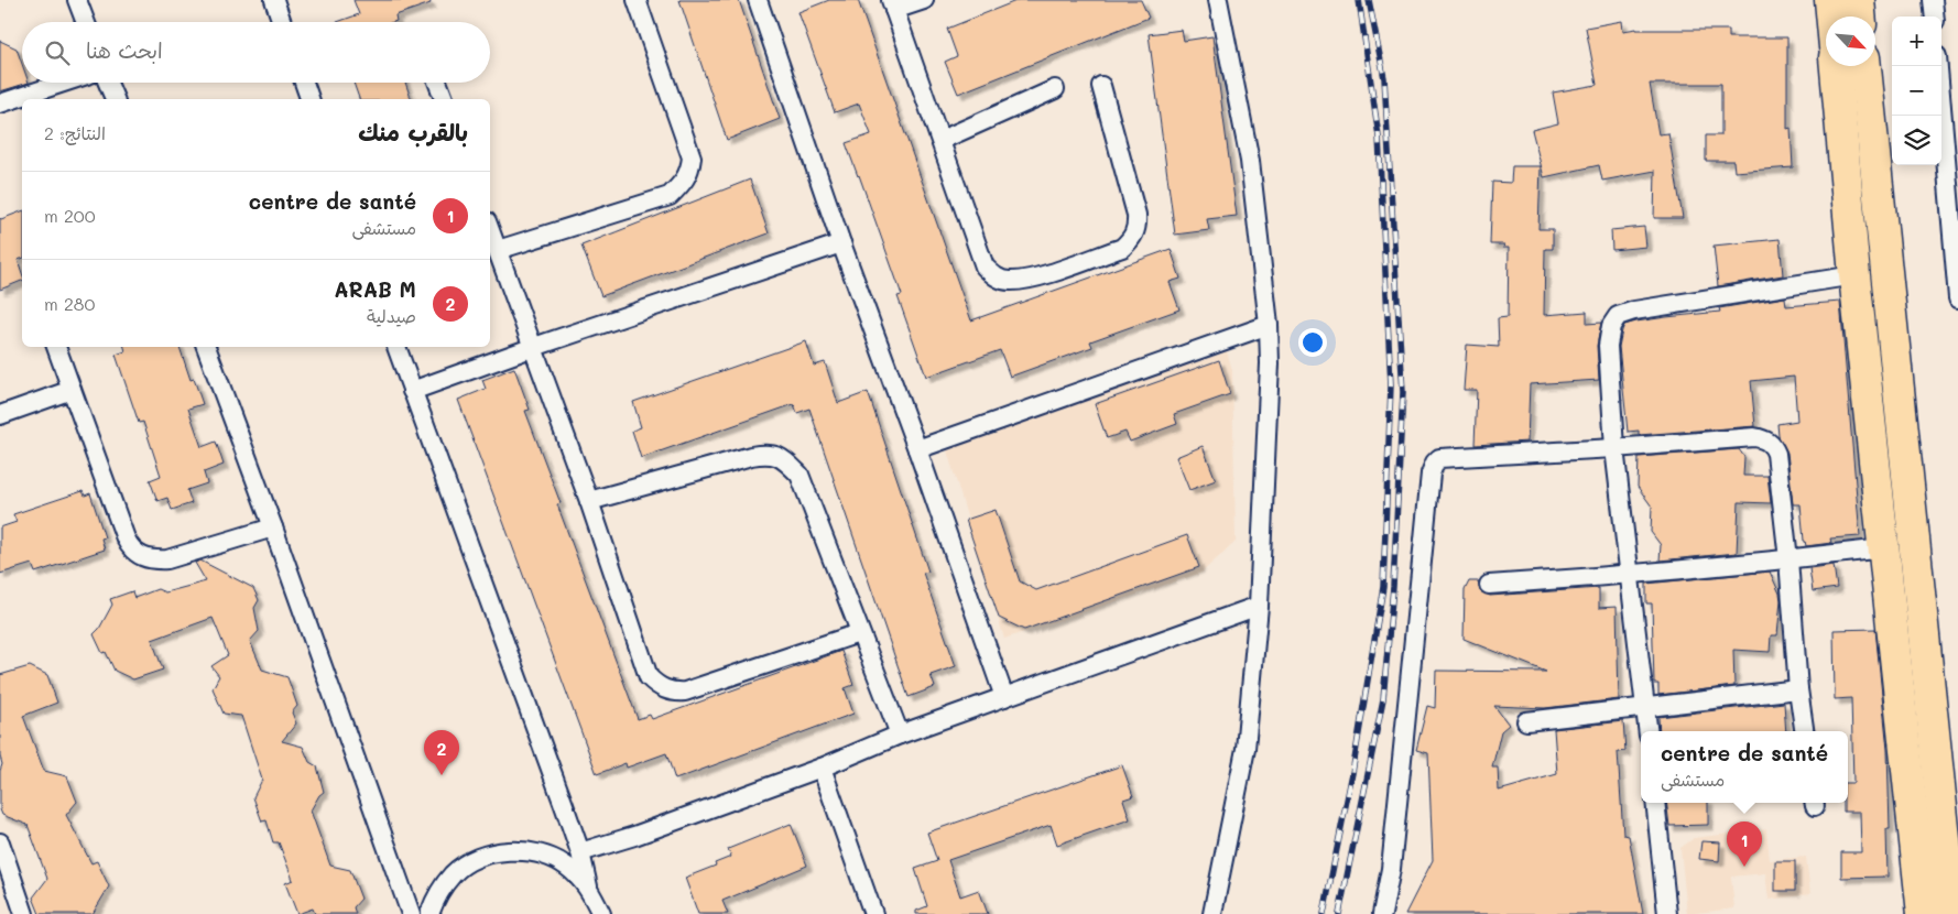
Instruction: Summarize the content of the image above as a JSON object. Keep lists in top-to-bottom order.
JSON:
{
  "north": "bottom right",
  "page": {
    "map_buttons": ["+", "−"],
    "search": "ابحث هنا",
    "heading": ["بالقرب منك", "النتائج: 2"],
    "list": [
      {
        "mark": "1",
        "name": "centre de santé",
        "note": "مستشفى",
        "value": "200 m"
      },
      {
        "mark": "2",
        "name": "ARAB M",
        "note": "صيدلية",
        "value": "280 m"
      }
    ],
    "pins": ["2", "1"],
    "popup": ["centre de santé", "مستشفى"]
  }
}
